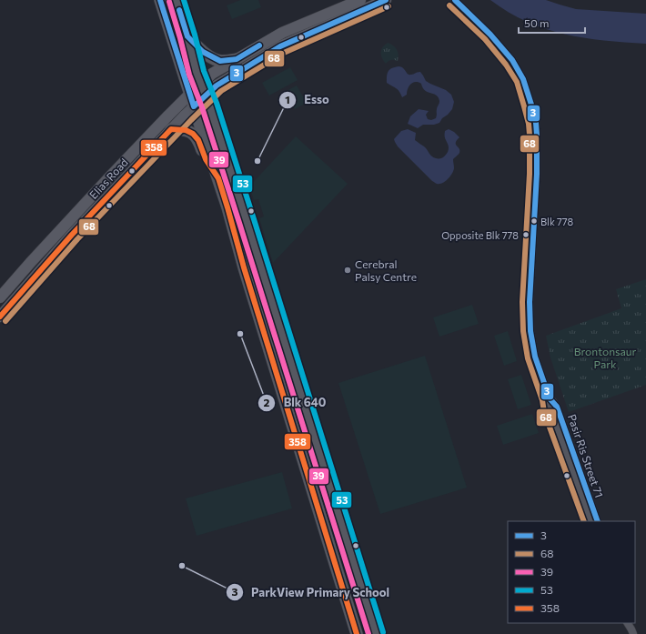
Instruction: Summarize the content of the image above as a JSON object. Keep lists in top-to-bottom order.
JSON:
{
  "streets": {
    "main road": ["Elias Road"],
    "street": ["Pasir Ris Street 71"]
  },
  "parks": ["Brontonsaur Park"],
  "places": [
    "Esso",
    "Blk 778",
    "Opposite Blk 778",
    "Cerebral Palsy Centre",
    "Blk 640",
    "ParkView Primary School"
  ],
  "lines": [
    "transit line 3",
    "transit line 53",
    "transit line 39",
    "transit line 68",
    "transit line 358"
  ],
  "legend": [
    "3",
    "68",
    "39",
    "53",
    "358"
  ],
  "scale_bar": "50 m"
}
